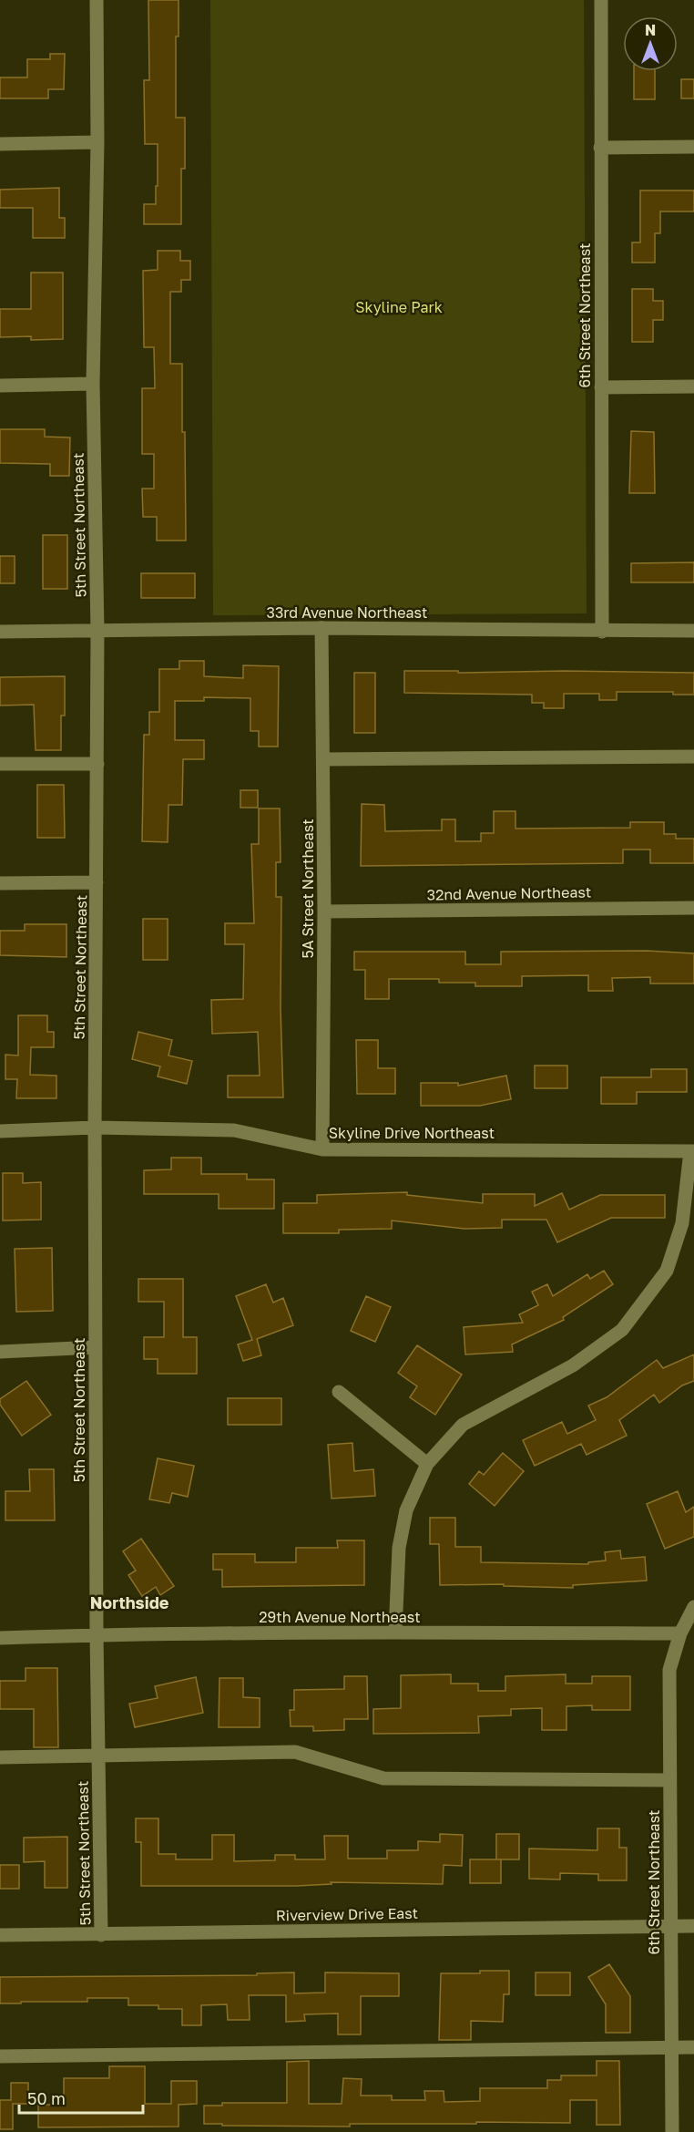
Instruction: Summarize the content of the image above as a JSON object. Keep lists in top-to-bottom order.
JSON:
{
  "streets": {
    "street": [
      "6th Street Northeast",
      "5th Street Northeast",
      "33rd Avenue Northeast",
      "5A Street Northeast",
      "32nd Avenue Northeast",
      "Skyline Drive Northeast",
      "29th Avenue Northeast",
      "Riverview Drive East"
    ]
  },
  "crossings": [
    ["6th Street Northeast", "33rd Avenue Northeast"],
    ["6th Street Northeast", "29th Avenue Northeast"],
    ["6th Street Northeast", "Riverview Drive East"],
    ["5th Street Northeast", "33rd Avenue Northeast"],
    ["5th Street Northeast", "Skyline Drive Northeast"],
    ["5th Street Northeast", "29th Avenue Northeast"],
    ["5th Street Northeast", "Riverview Drive East"],
    ["33rd Avenue Northeast", "5A Street Northeast"],
    ["5A Street Northeast", "32nd Avenue Northeast"],
    ["5A Street Northeast", "Skyline Drive Northeast"]
  ],
  "districts": ["Northside"],
  "parks": ["Skyline Park"],
  "scale_bar": "50 m",
  "north": "top"
}
